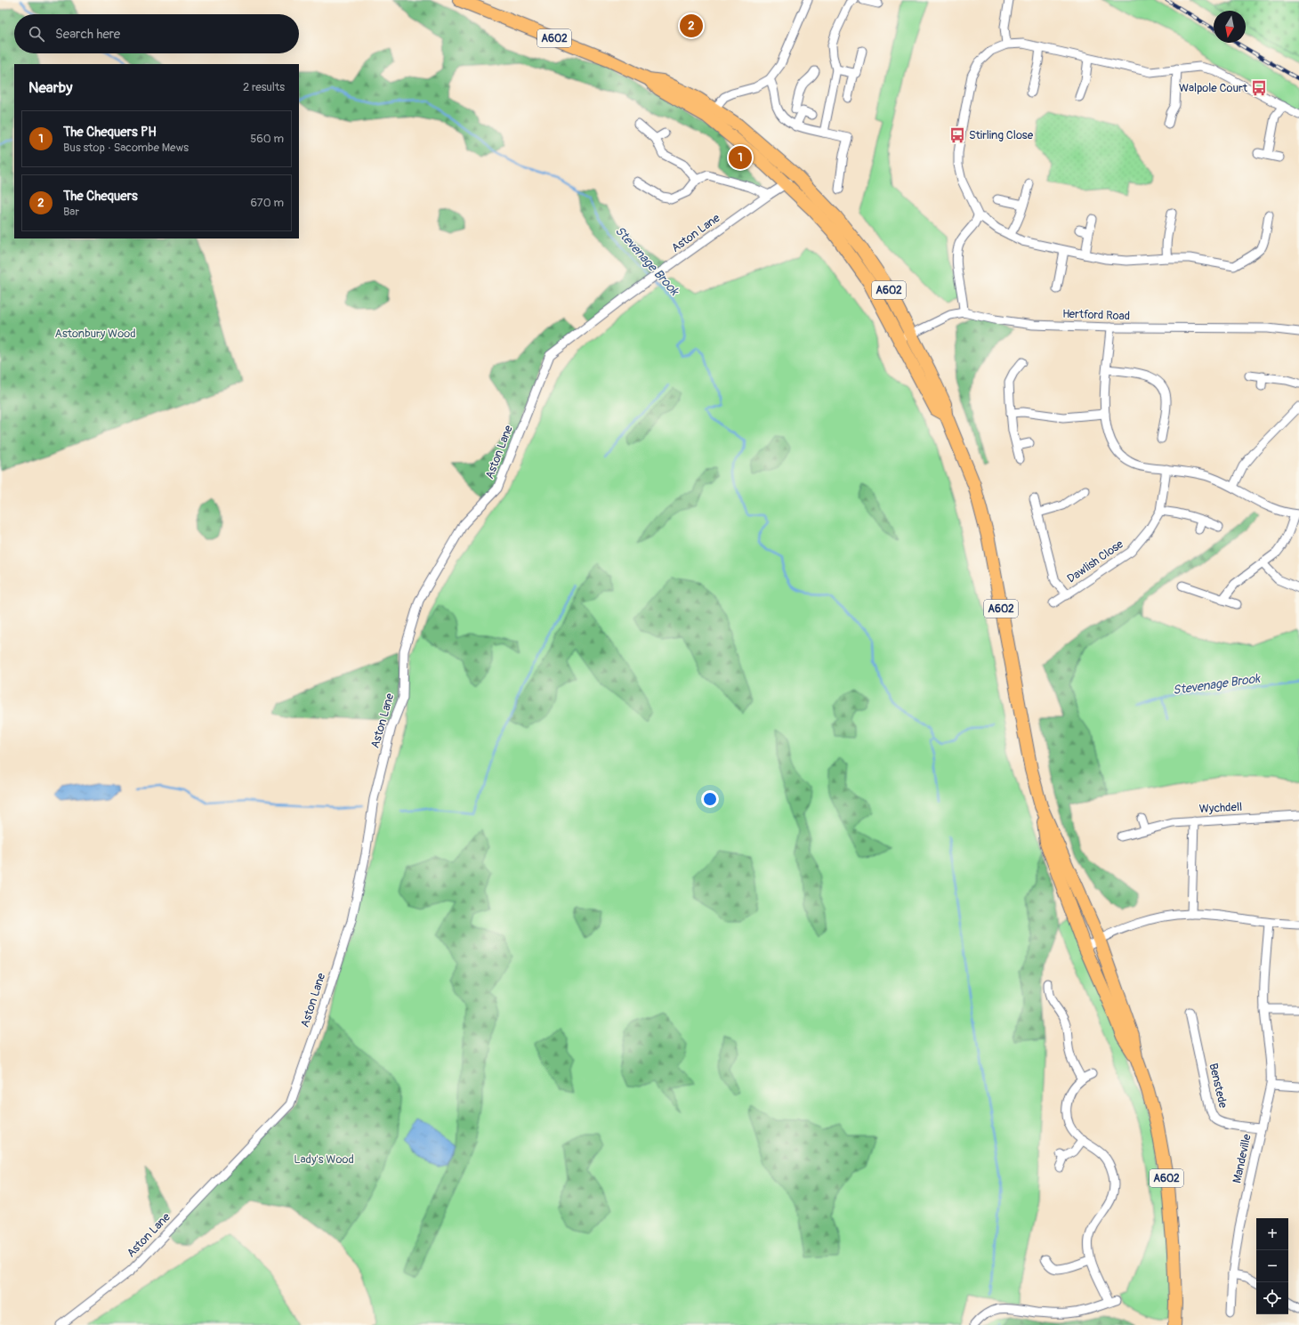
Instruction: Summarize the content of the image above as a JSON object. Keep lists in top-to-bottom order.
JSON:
{
  "streets": {
    "highway": ["A602"],
    "street": [
      "Aston Lane",
      "Hertford Road",
      "Dawlish Close",
      "Wychdell",
      "Benstede",
      "Mandeville"
    ]
  },
  "crossings": [
    ["A602", "Aston Lane"],
    ["A602", "Hertford Road"],
    ["Benstede", "Mandeville"]
  ],
  "water": ["Stevenage Brook"],
  "parks": ["Astonbury Wood", "Lady's Wood"],
  "places": {
    "bus stop": ["Walpole Court", "Stirling Close"]
  },
  "north": "bottom",
  "page": {
    "pins": ["2", "1"],
    "search": "Search here",
    "heading": ["Nearby", "2 results"],
    "list": [
      {
        "mark": "1",
        "name": "The Chequers PH",
        "note": "Bus stop · Sacombe Mews",
        "value": "560 m"
      },
      {
        "mark": "2",
        "name": "The Chequers",
        "note": "Bar",
        "value": "670 m"
      }
    ],
    "map_buttons": ["+", "−"]
  }
}
